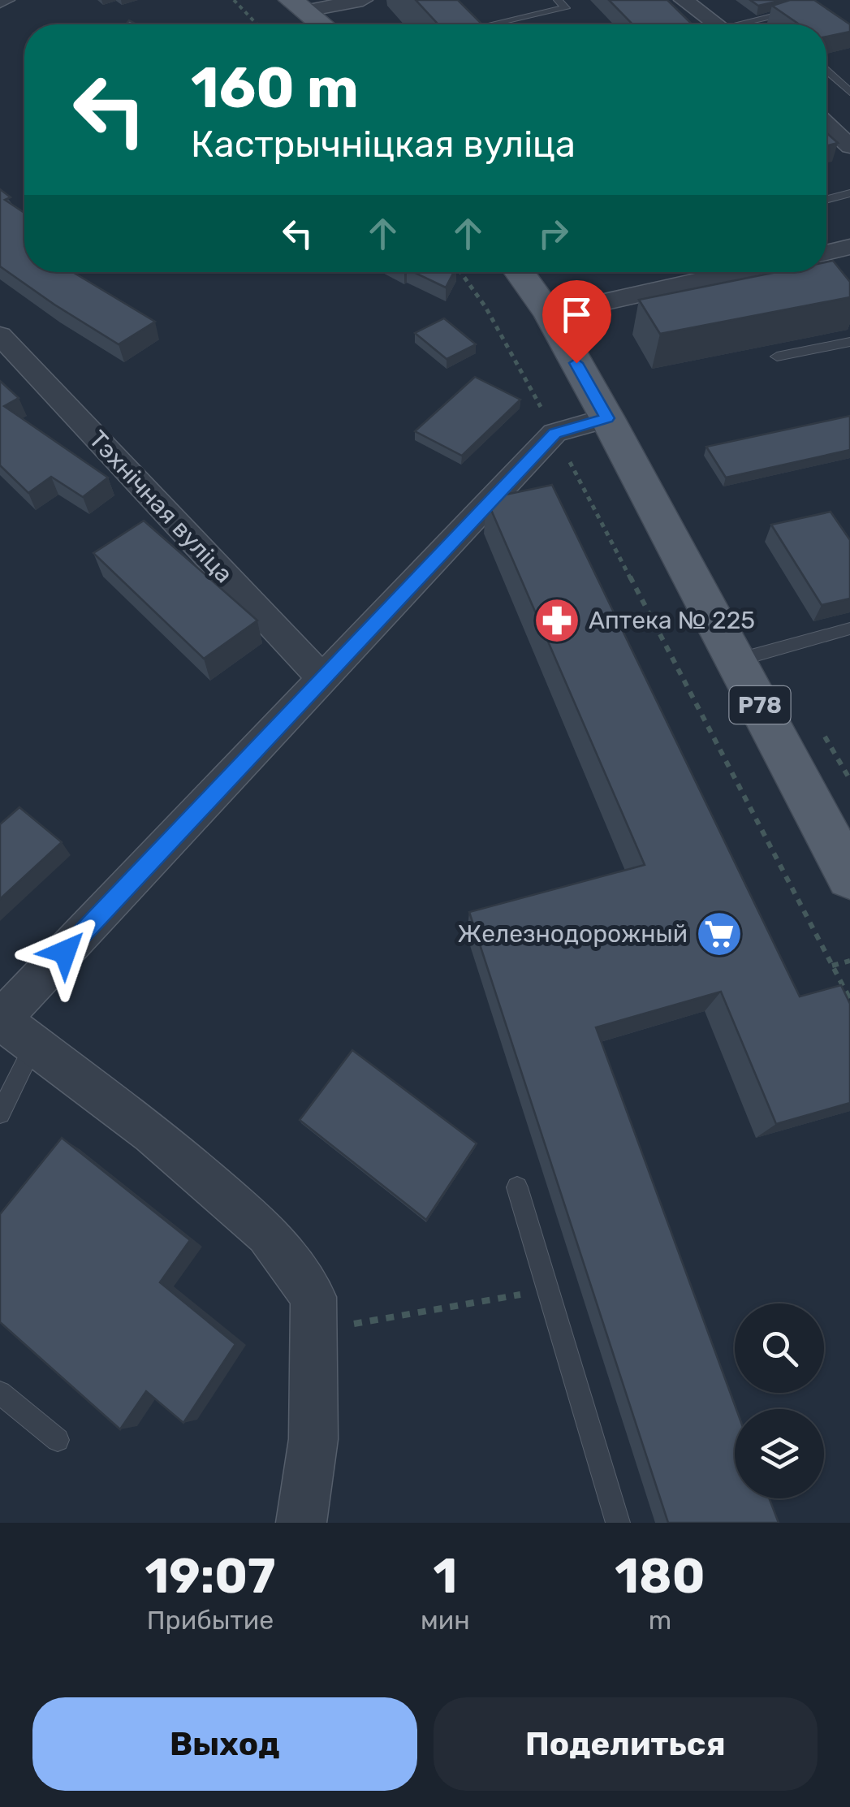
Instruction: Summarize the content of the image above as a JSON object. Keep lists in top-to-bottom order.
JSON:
{
  "streets": {
    "main road": ["Р78"],
    "street": ["Тэхнічная вуліца"]
  },
  "places": {
    "pharmacy": ["Аптека № 225"],
    "supermarket": ["Железнодорожный"]
  },
  "page": {
    "turn": ["160 m", "Кастрычніцкая вуліца"],
    "eta": [
      "19:07",
      "Прибытие",
      "1",
      "мин",
      "180",
      "m"
    ],
    "buttons": ["Выход", "Поделиться"]
  }
}
